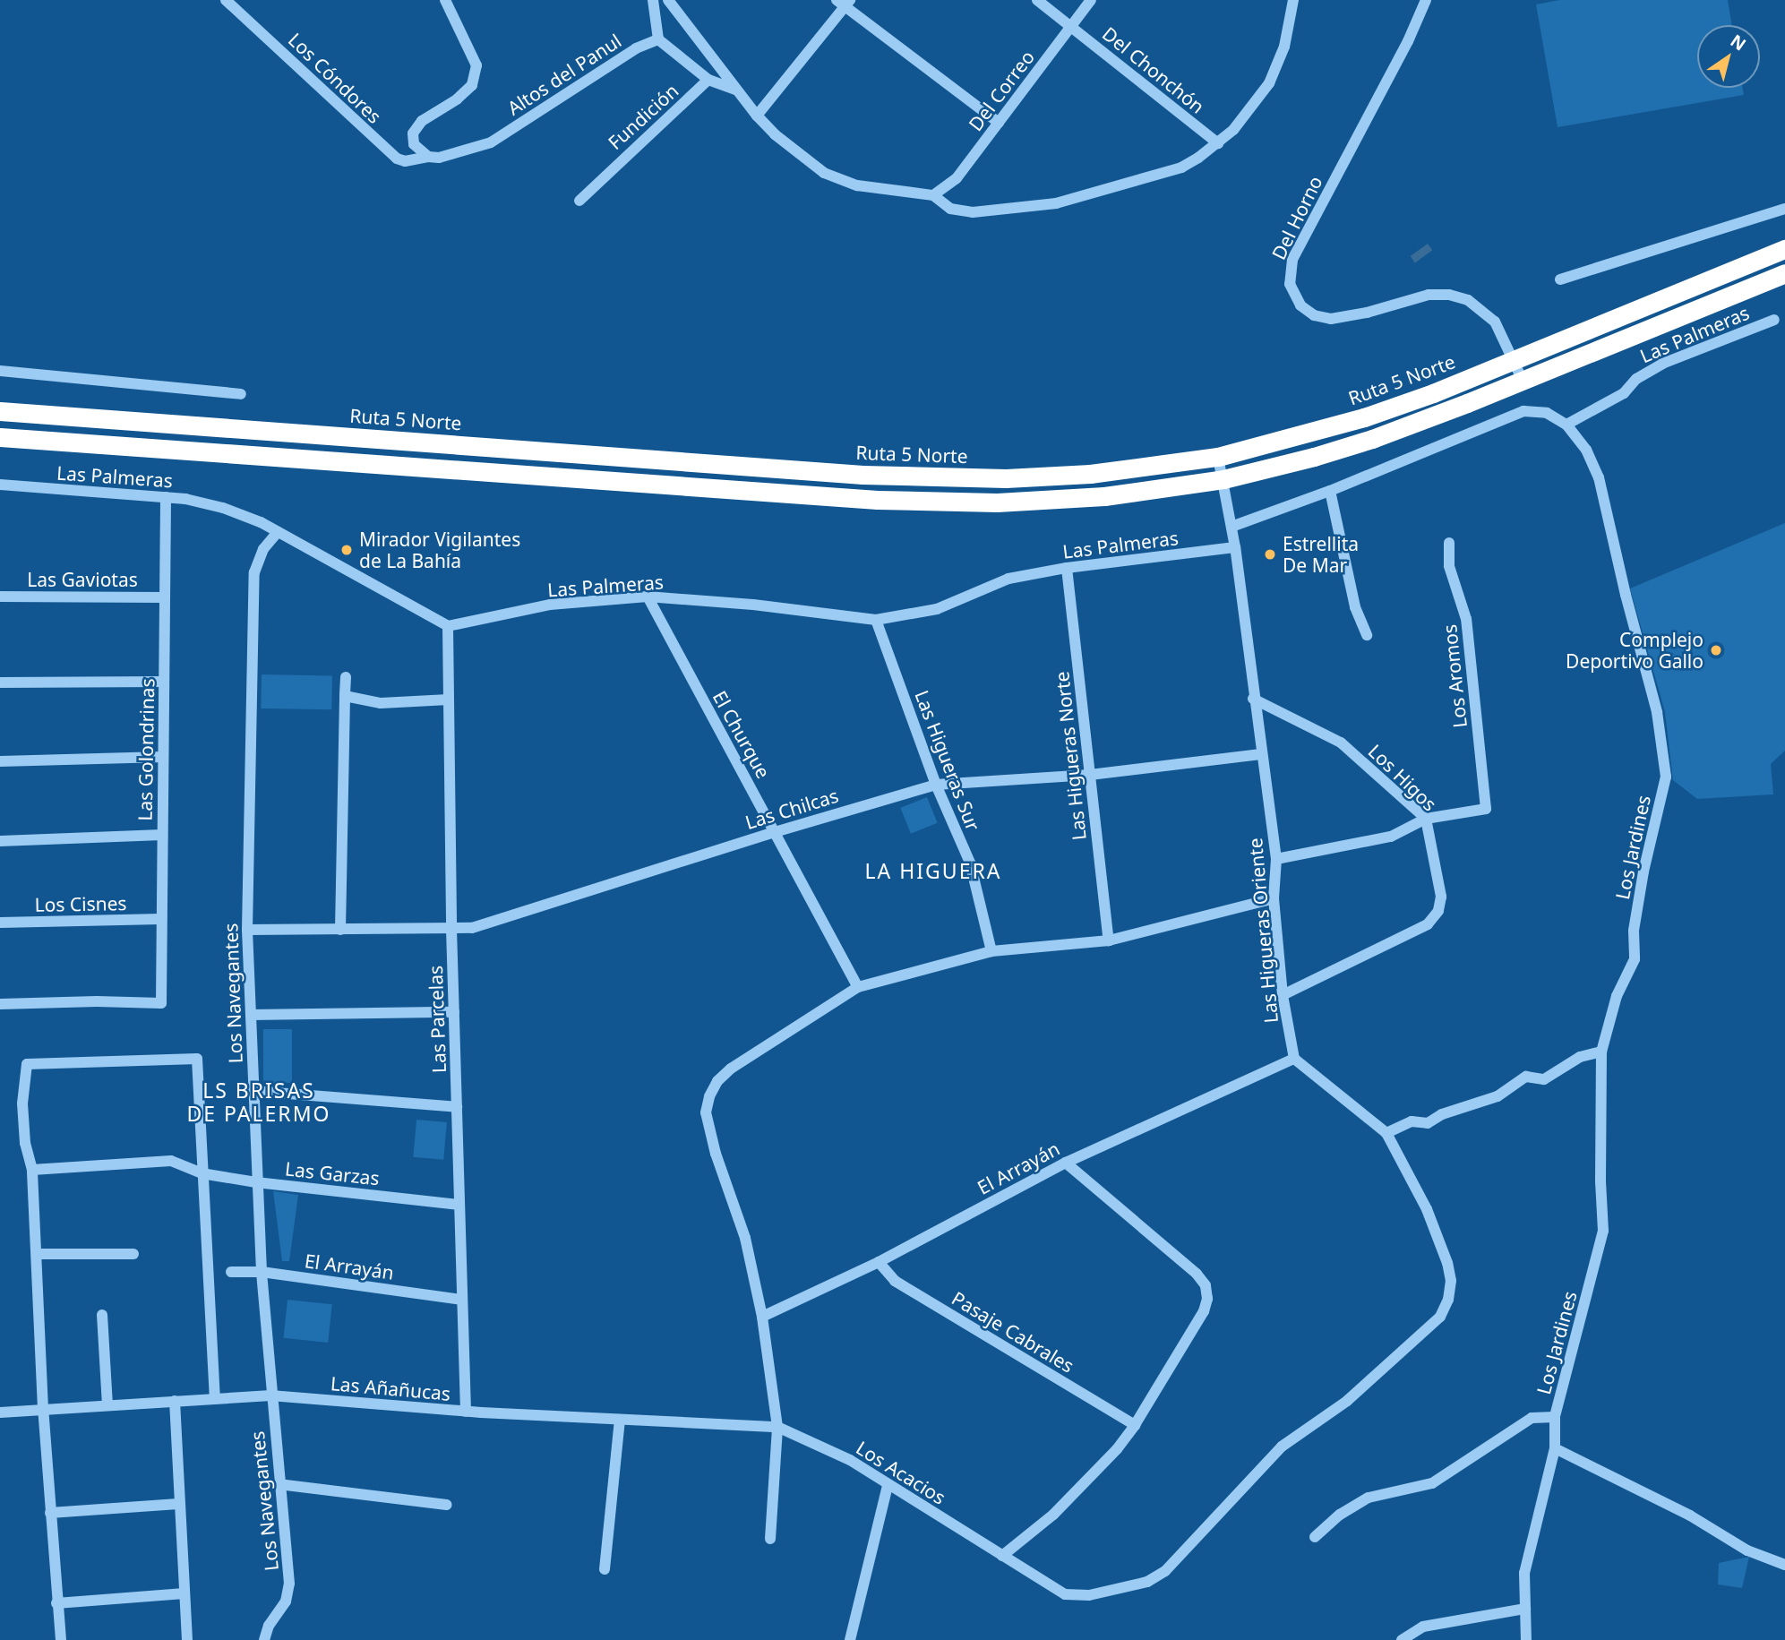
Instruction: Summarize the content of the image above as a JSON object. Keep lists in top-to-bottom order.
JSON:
{
  "streets": {
    "highway": ["Ruta 5 Norte"],
    "street": [
      "Del Chonchón",
      "Altos del Panul",
      "Los Cóndores",
      "Del Correo",
      "Fundición",
      "Del Horno",
      "Las Palmeras",
      "Las Gaviotas",
      "Los Aromos",
      "El Churque",
      "Las Golondrinas",
      "Las Higueras Norte",
      "Las Higueras Sur",
      "Los Higos",
      "Las Chilcas",
      "Los Jardines",
      "Los Cisnes",
      "Las Higueras Oriente",
      "Los Navegantes",
      "Las Parcelas",
      "El Arrayán",
      "Las Garzas",
      "Pasaje Cabrales",
      "Las Añañucas",
      "Los Acacios"
    ]
  },
  "crossings": [
    ["Del Chonchón", "Del Correo"],
    ["Altos del Panul", "Los Cóndores"],
    ["Del Horno", "Ruta 5 Norte"],
    ["Las Palmeras", "El Churque"],
    ["Las Palmeras", "Las Golondrinas"],
    ["Las Palmeras", "Las Higueras Norte"],
    ["Las Palmeras", "Las Higueras Sur"],
    ["Las Palmeras", "Los Jardines"],
    ["Las Palmeras", "Las Higueras Oriente"],
    ["Las Palmeras", "Los Navegantes"],
    ["Las Palmeras", "Las Parcelas"],
    ["Ruta 5 Norte", "Las Higueras Oriente"],
    ["Las Gaviotas", "Las Golondrinas"],
    ["Los Aromos", "Los Higos"],
    ["El Churque", "Las Chilcas"],
    ["Las Golondrinas", "Los Cisnes"],
    ["Las Higueras Norte", "Las Chilcas"],
    ["Las Higueras Sur", "Las Chilcas"],
    ["Los Higos", "Las Higueras Oriente"],
    ["Las Chilcas", "Las Higueras Oriente"],
    ["Las Chilcas", "Los Navegantes"],
    ["Las Chilcas", "Las Parcelas"],
    ["Los Jardines", "Las Higueras Oriente"],
    ["Las Higueras Oriente", "El Arrayán"],
    ["Los Navegantes", "El Arrayán"],
    ["Los Navegantes", "Las Garzas"],
    ["Los Navegantes", "Las Añañucas"],
    ["Las Parcelas", "El Arrayán"],
    ["Las Parcelas", "Las Garzas"],
    ["Las Parcelas", "Las Añañucas"],
    ["El Arrayán", "Pasaje Cabrales"],
    ["Las Añañucas", "Los Acacios"]
  ],
  "districts": ["LA HIGUERA", "LS BRISAS DE PALERMO"],
  "places": ["Mirador Vigilantes de La Bahía", "Estrellita De Mar", "Complejo Deportivo Gallo"],
  "north": "top right"
}
